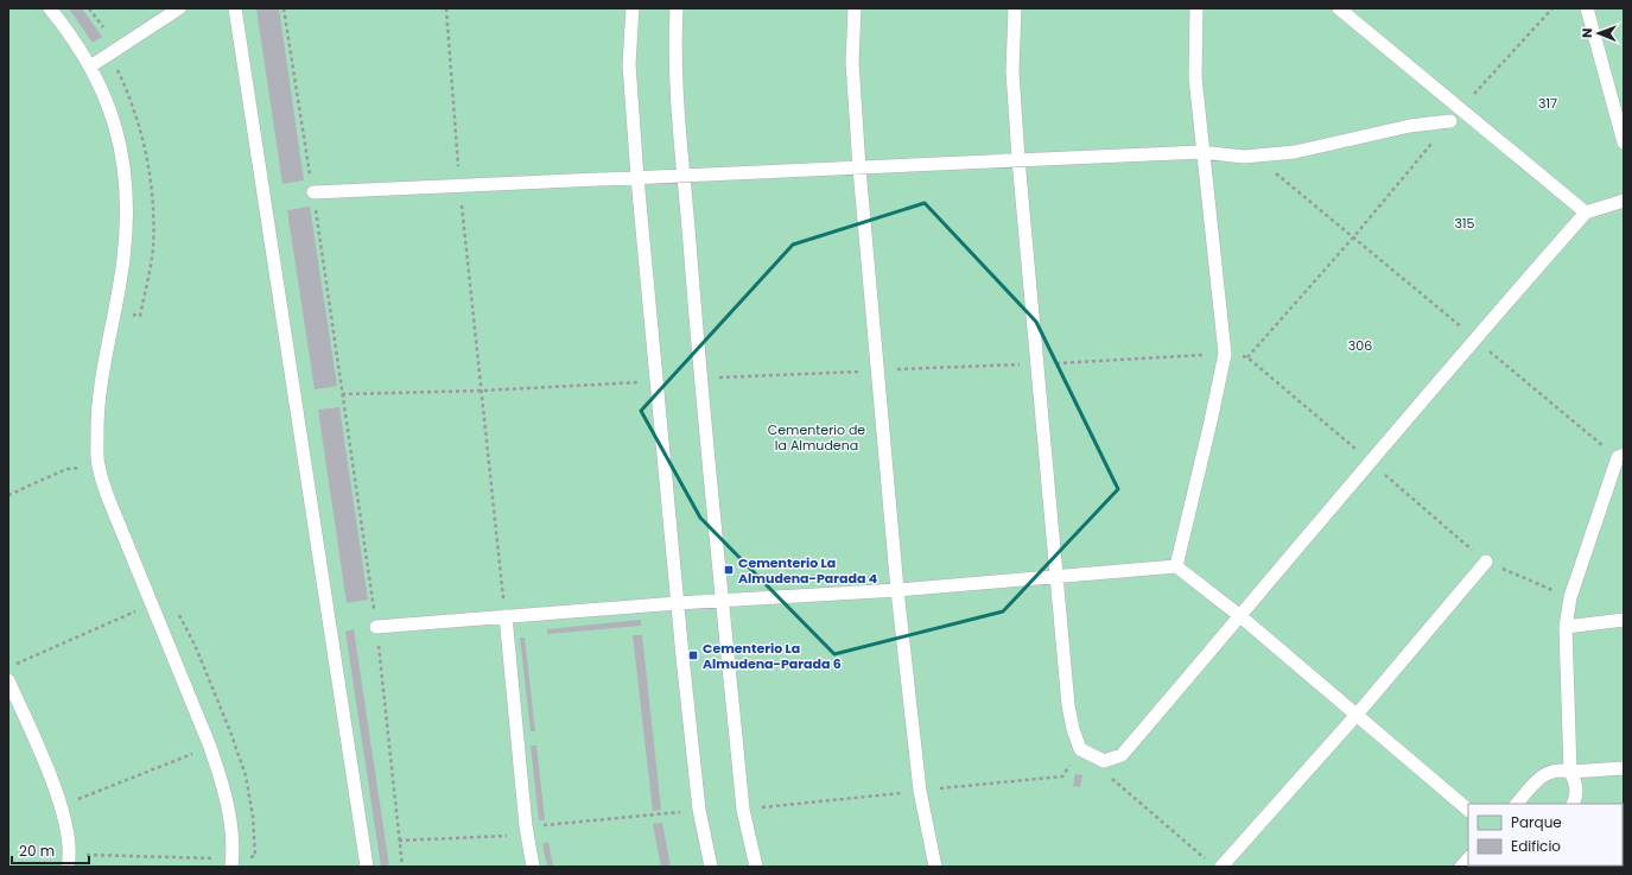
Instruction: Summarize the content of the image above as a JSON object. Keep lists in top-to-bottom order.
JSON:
{
  "parks": [
    "317",
    "315",
    "306",
    "Cementerio de la Almudena"
  ],
  "places": {
    "transit": ["Cementerio La Almudena-Parada 4", "Cementerio La Almudena-Parada 6"]
  },
  "legend": ["Parque", "Edificio"],
  "scale_bar": "20 m",
  "north": "left"
}
